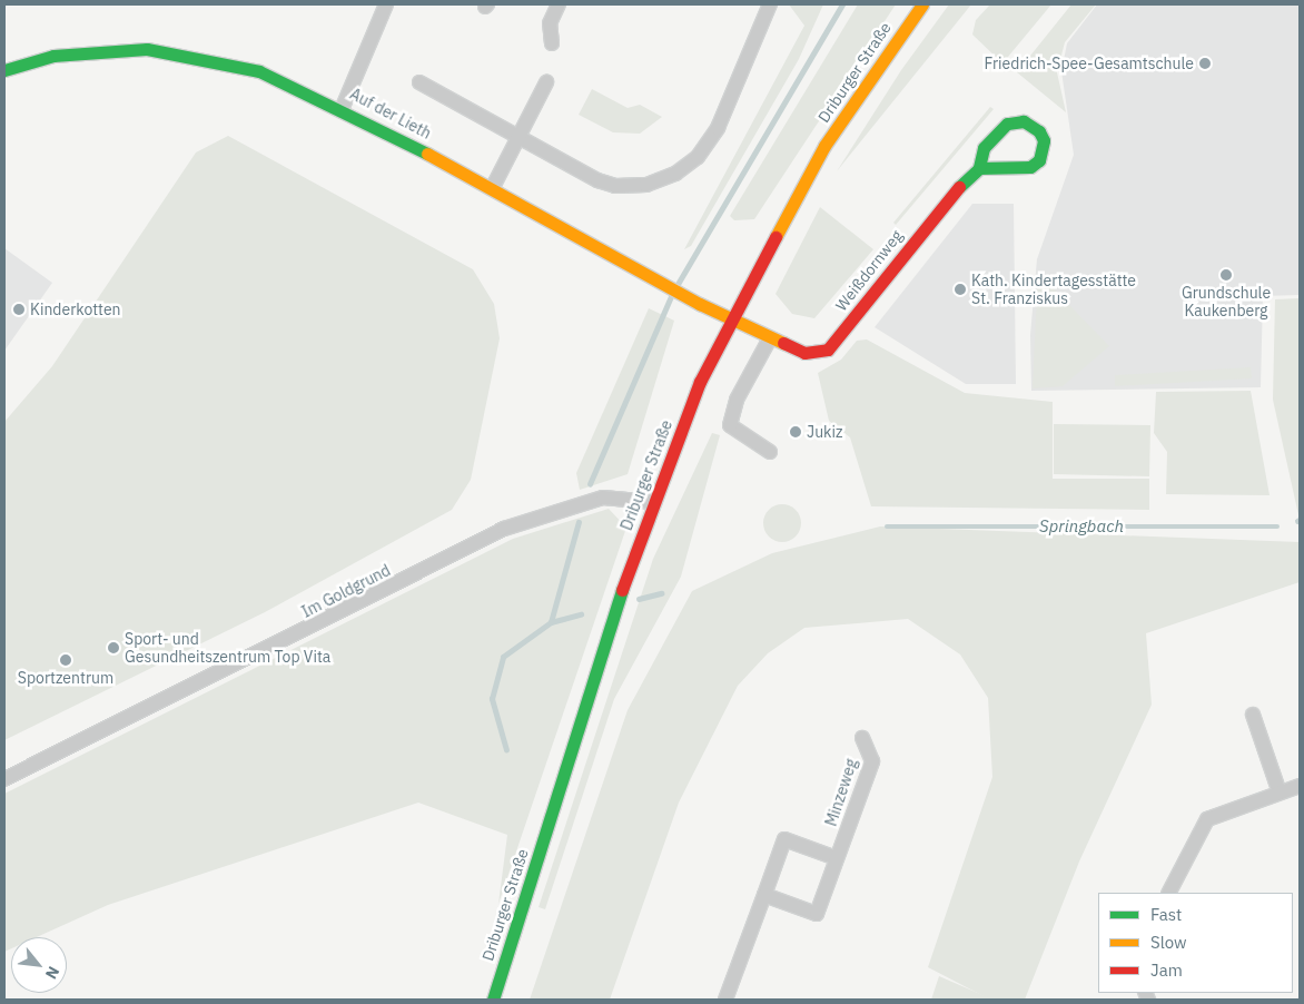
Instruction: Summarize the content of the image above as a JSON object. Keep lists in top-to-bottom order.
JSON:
{
  "streets": {
    "street": [
      "Driburger Straße",
      "Auf der Lieth",
      "Weißdornweg",
      "Im Goldgrund",
      "Minzeweg"
    ]
  },
  "crossings": [
    ["Driburger Straße", "Auf der Lieth"],
    ["Driburger Straße", "Weißdornweg"],
    ["Driburger Straße", "Im Goldgrund"],
    ["Auf der Lieth", "Weißdornweg"]
  ],
  "water": ["Springbach"],
  "places": [
    "Friedrich-Spee-Gesamtschule",
    "Grundschule Kaukenberg",
    "Kath. Kindertagesstätte St. Franziskus",
    "Kinderkotten",
    "Jukiz",
    "Sport- und Gesundheitszentrum Top Vita",
    "Sportzentrum"
  ],
  "legend": ["Fast", "Slow", "Jam"],
  "north": "bottom right"
}
